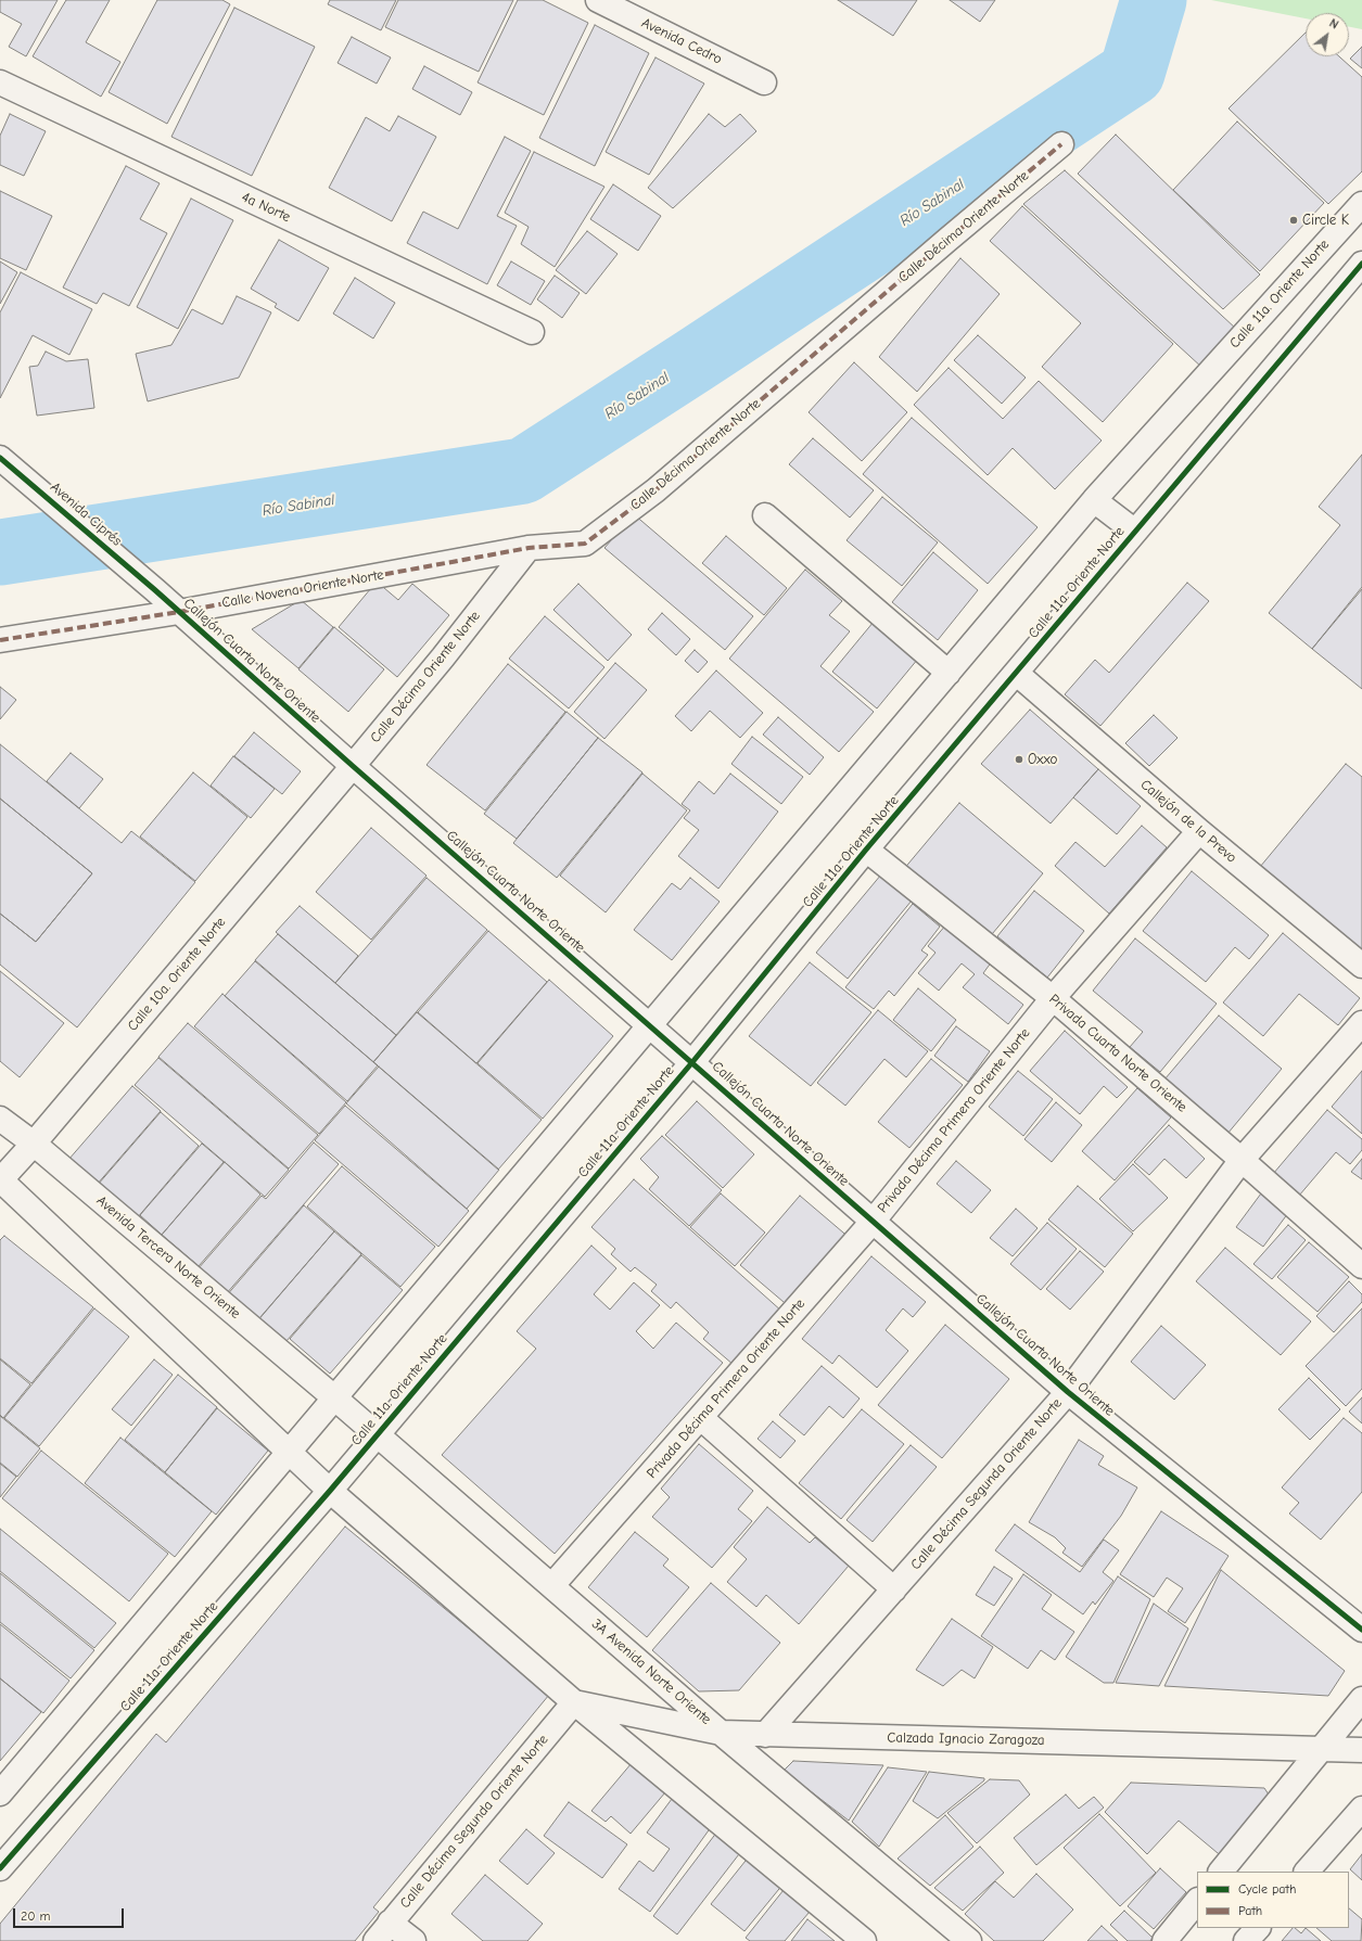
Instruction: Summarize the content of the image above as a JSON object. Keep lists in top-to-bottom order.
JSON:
{
  "streets": {
    "street": [
      "Avenida Cedro",
      "4a Norte",
      "Calle Décima Oriente Norte",
      "Calle 11a. Oriente Norte",
      "Avenida Ciprés",
      "Calle Novena Oriente Norte",
      "Callejón Cuarta Norte Oriente",
      "Callejón de la Prevo",
      "Calle 10a. Oriente Norte",
      "Privada Cuarta Norte Oriente",
      "Privada Décima Primera Oriente Norte",
      "Avenida Tercera Norte Oriente",
      "Calle Décima Segunda Oriente Norte",
      "3A Avenida Norte Oriente",
      "Calzada Ignacio Zaragoza"
    ]
  },
  "crossings": [
    ["Calle Décima Oriente Norte", "Calle Novena Oriente Norte"],
    ["Calle Décima Oriente Norte", "Callejón Cuarta Norte Oriente"],
    ["Calle Décima Oriente Norte", "Calle 10a. Oriente Norte"],
    ["Calle 11a. Oriente Norte", "Callejón Cuarta Norte Oriente"],
    ["Calle 11a. Oriente Norte", "Callejón de la Prevo"],
    ["Calle 11a. Oriente Norte", "Privada Cuarta Norte Oriente"],
    ["Calle 11a. Oriente Norte", "Avenida Tercera Norte Oriente"],
    ["Calle 11a. Oriente Norte", "3A Avenida Norte Oriente"],
    ["Avenida Ciprés", "Callejón Cuarta Norte Oriente"],
    ["Calle Novena Oriente Norte", "Callejón Cuarta Norte Oriente"],
    ["Callejón Cuarta Norte Oriente", "Calle 10a. Oriente Norte"],
    ["Callejón Cuarta Norte Oriente", "Privada Décima Primera Oriente Norte"],
    ["Callejón Cuarta Norte Oriente", "Calle Décima Segunda Oriente Norte"],
    ["Callejón de la Prevo", "Privada Décima Primera Oriente Norte"],
    ["Calle 10a. Oriente Norte", "Avenida Tercera Norte Oriente"],
    ["Privada Cuarta Norte Oriente", "Privada Décima Primera Oriente Norte"],
    ["Privada Cuarta Norte Oriente", "Calle Décima Segunda Oriente Norte"],
    ["Privada Décima Primera Oriente Norte", "3A Avenida Norte Oriente"],
    ["Avenida Tercera Norte Oriente", "3A Avenida Norte Oriente"],
    ["Calle Décima Segunda Oriente Norte", "Calzada Ignacio Zaragoza"],
    ["3A Avenida Norte Oriente", "Calzada Ignacio Zaragoza"]
  ],
  "water": ["Río Sabinal"],
  "places": ["Circle K", "Oxxo"],
  "legend": ["Cycle path", "Path"],
  "scale_bar": "20 m",
  "north": "top right"
}
